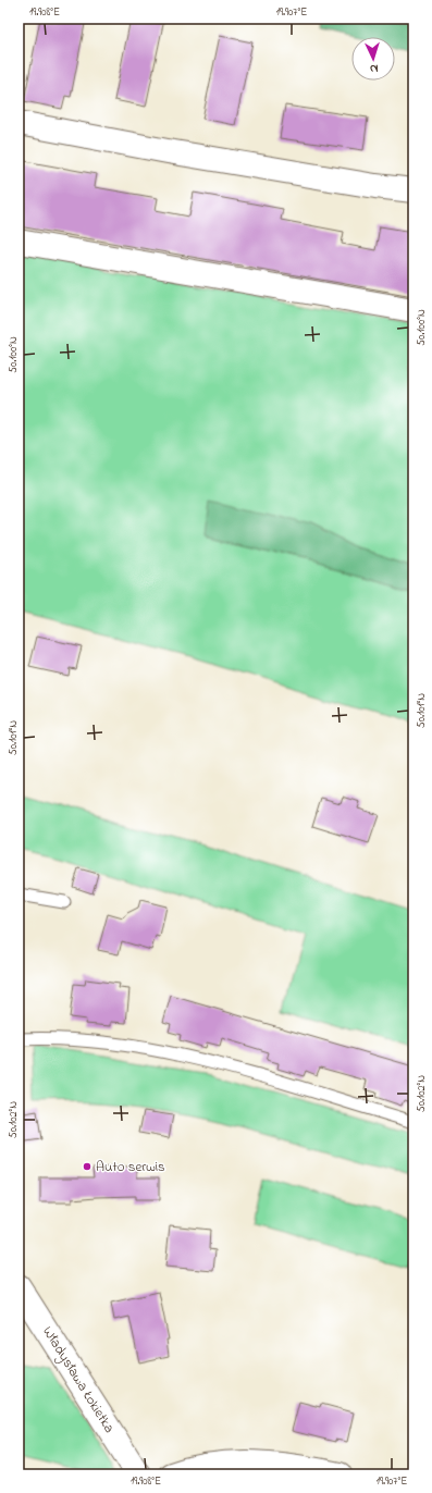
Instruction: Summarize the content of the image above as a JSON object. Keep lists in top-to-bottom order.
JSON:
{
  "streets": {
    "street": ["Władysława Łokietka"]
  },
  "places": ["Auto serwis"],
  "north": "bottom",
  "coordinates": [
    "19.908°E",
    "19.907°E",
    "50.100°N",
    "50.101°N",
    "50.102°N"
  ]
}
